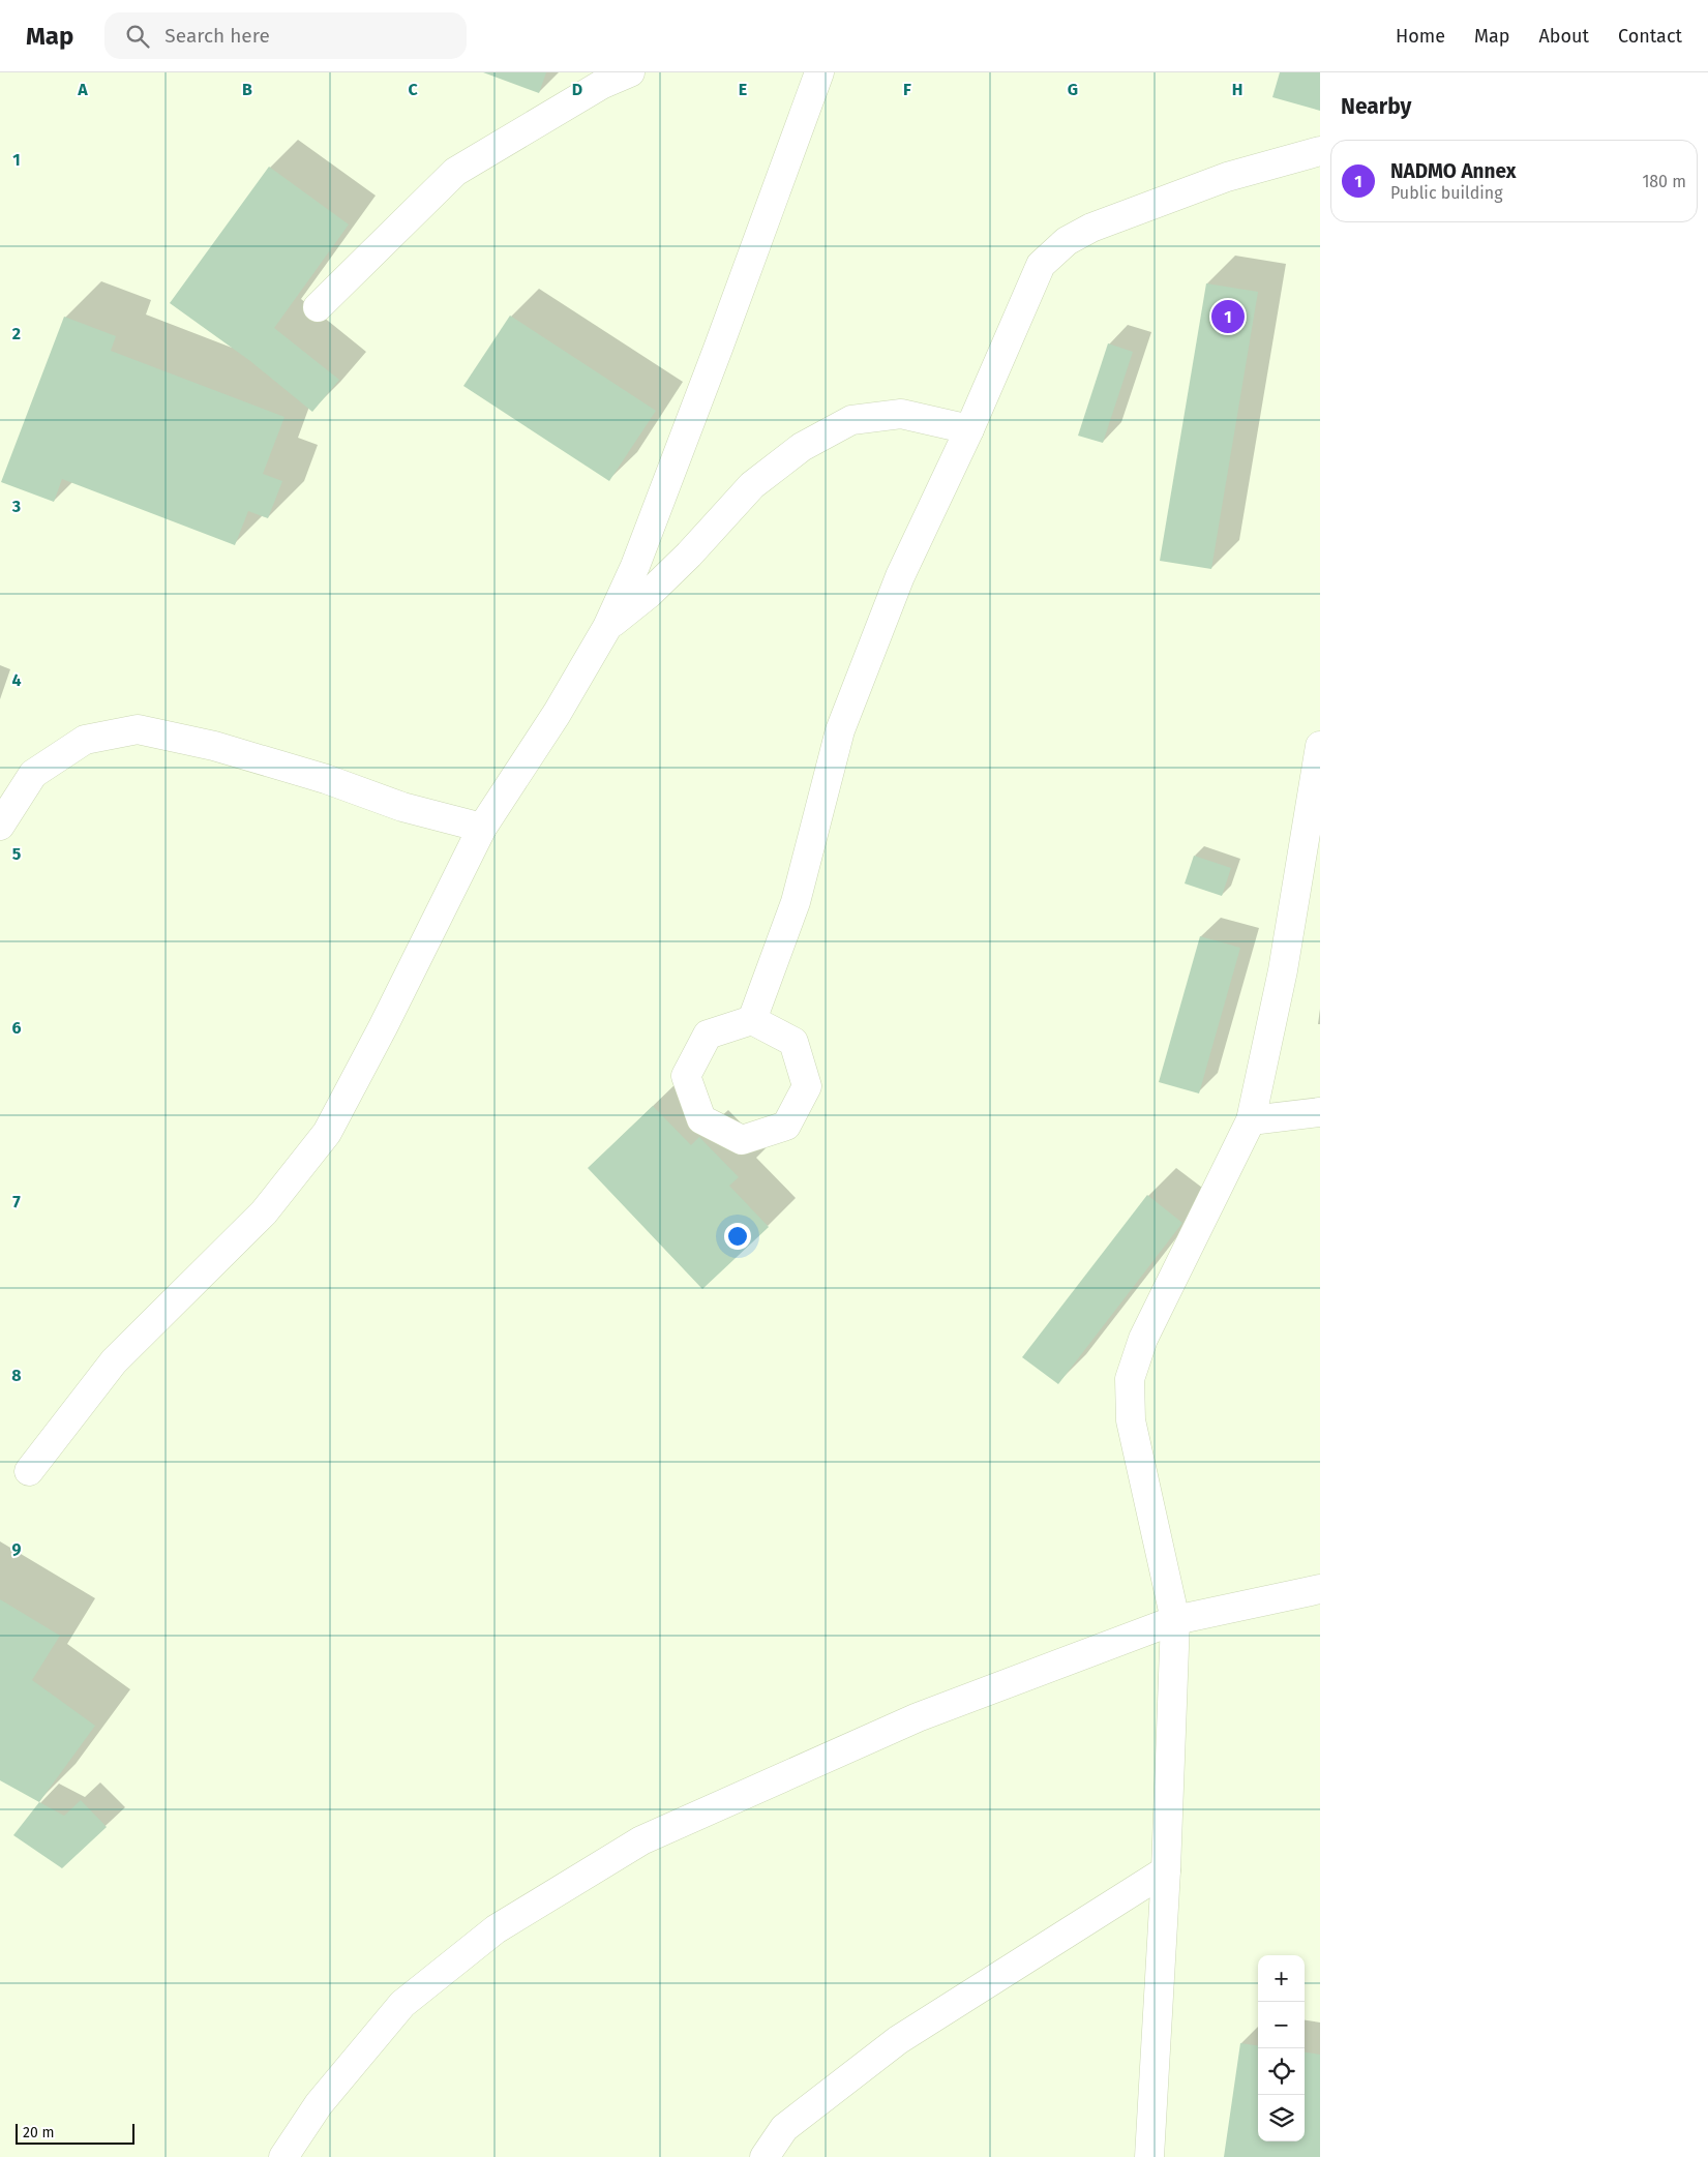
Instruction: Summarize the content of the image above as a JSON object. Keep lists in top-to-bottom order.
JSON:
{
  "scale_bar": "20 m",
  "page": {
    "header": "Map",
    "search": "Search here",
    "nav": [
      "Home",
      "Map",
      "About",
      "Contact"
    ],
    "heading": "Nearby",
    "list": [
      {
        "mark": "1",
        "name": "NADMO Annex",
        "note": "Public building",
        "value": "180 m"
      }
    ],
    "pins": "1",
    "map_buttons": ["+", "−"],
    "scale": "20 m"
  },
  "grid": {
    "columns": [
      "A",
      "B",
      "C",
      "D",
      "E",
      "F",
      "G",
      "H"
    ],
    "rows": [
      "1",
      "2",
      "3",
      "4",
      "5",
      "6",
      "7",
      "8",
      "9"
    ]
  }
}
